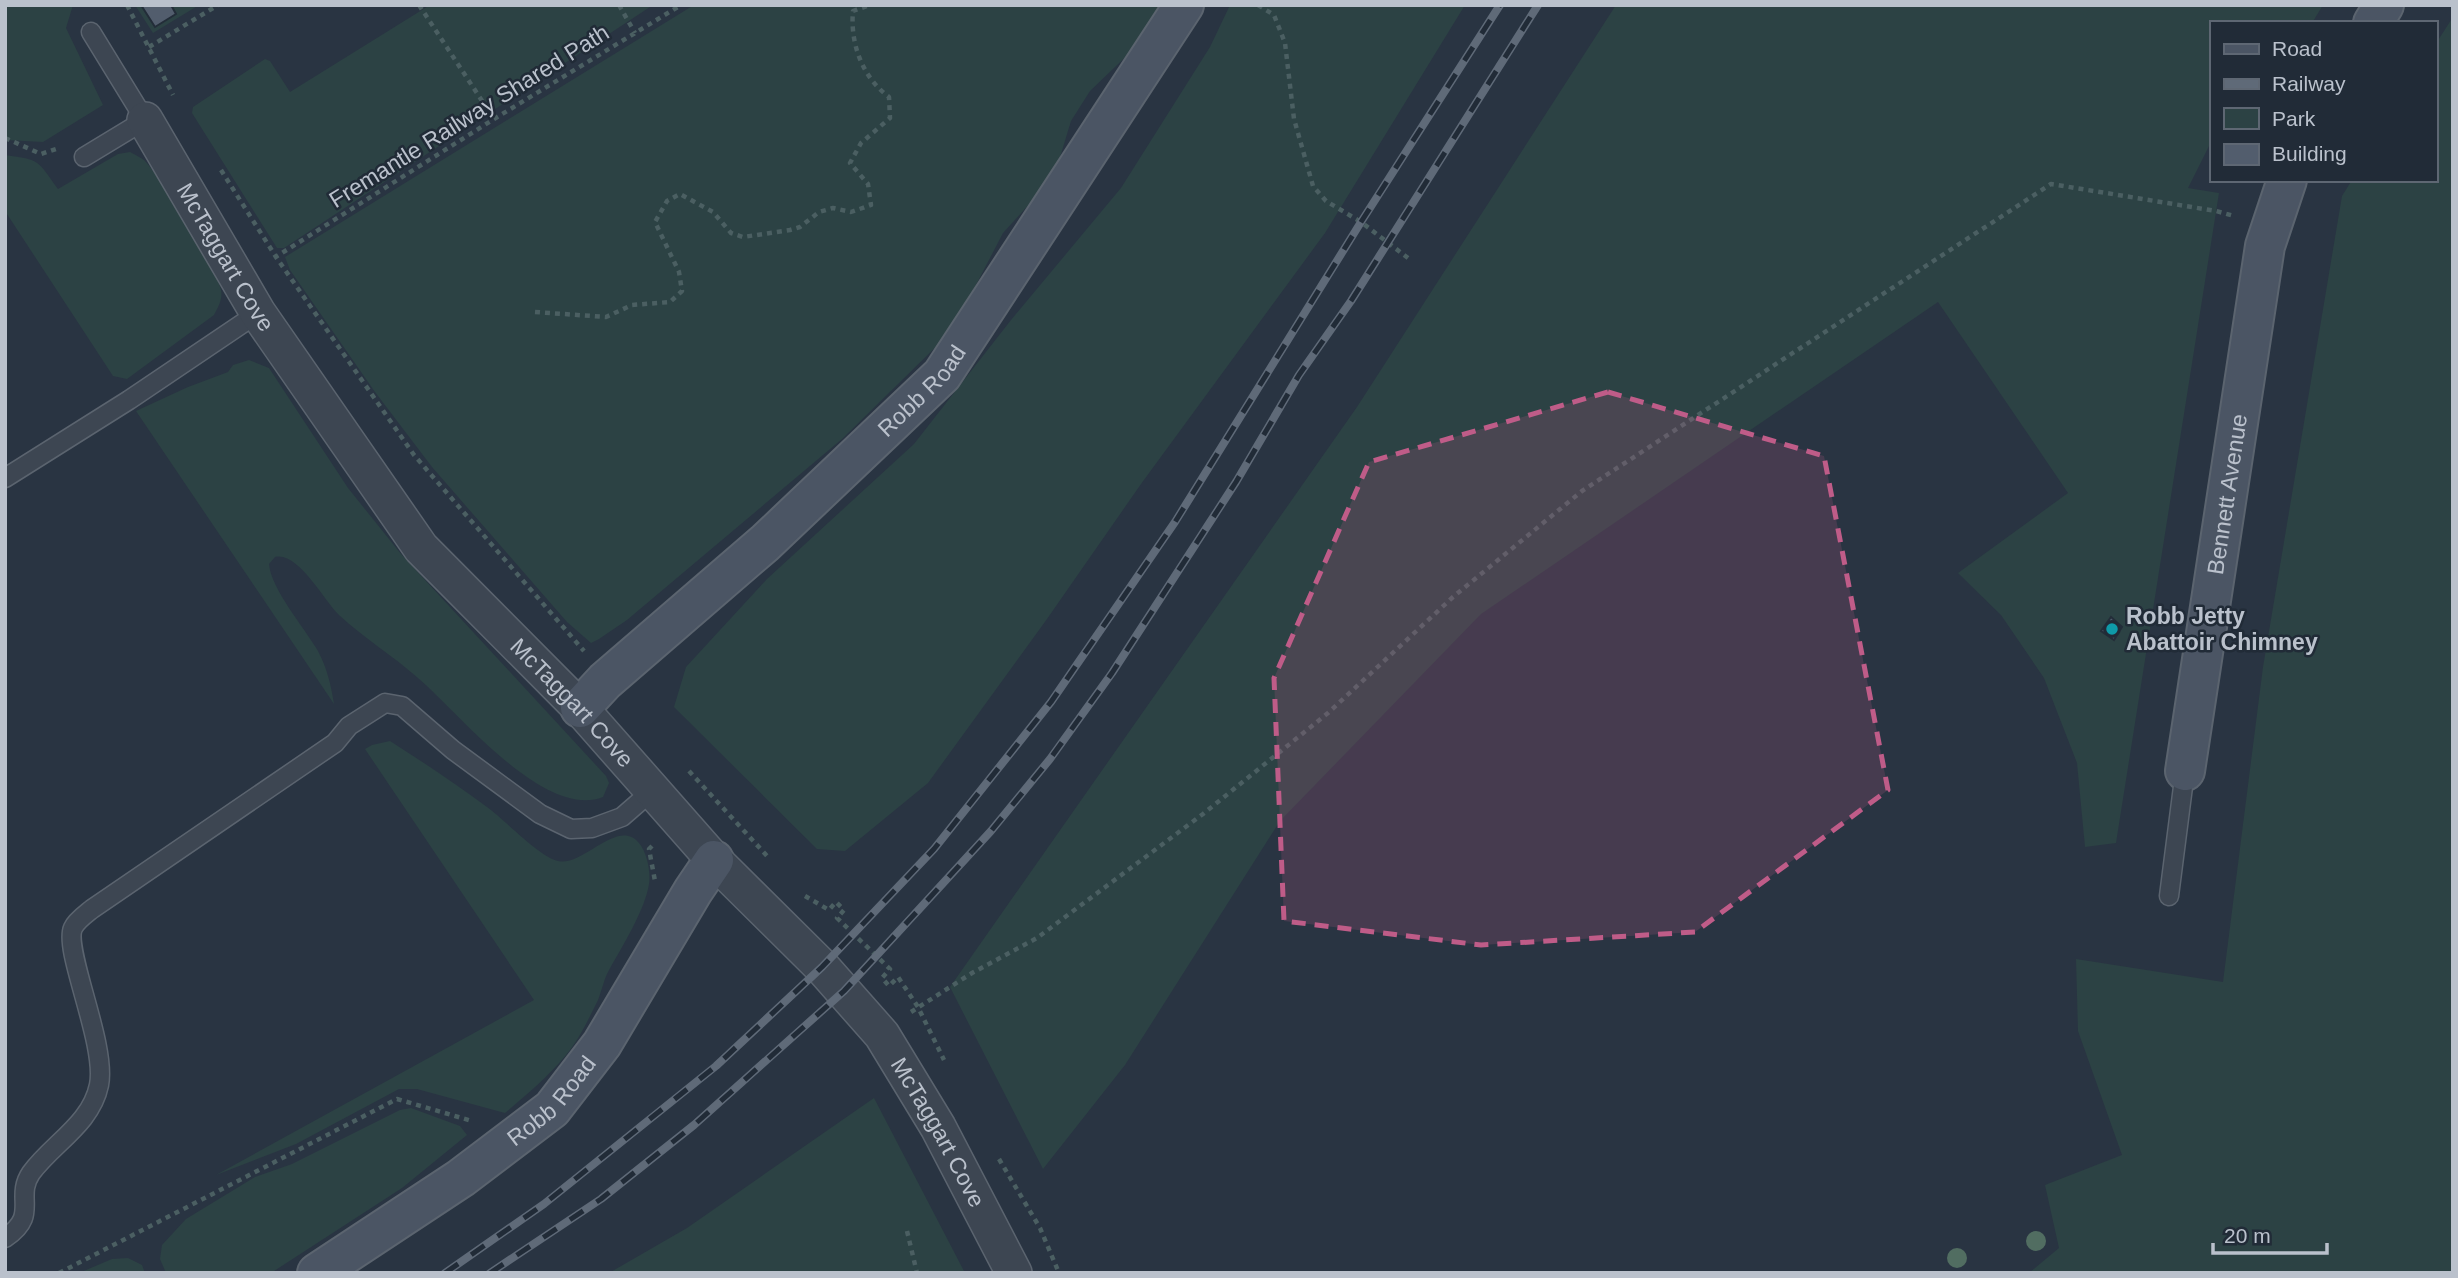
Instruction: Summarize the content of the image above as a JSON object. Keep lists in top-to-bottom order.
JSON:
{
  "streets": {
    "street": ["McTaggart Cove", "Robb Road", "Bennett Avenue"],
    "path": ["Fremantle Railway Shared Path"]
  },
  "crossings": [
    ["McTaggart Cove", "Robb Road"]
  ],
  "places": ["Robb Jetty Abattoir Chimney"],
  "legend": [
    "Road",
    "Railway",
    "Park",
    "Building"
  ],
  "scale_bar": "20 m"
}
